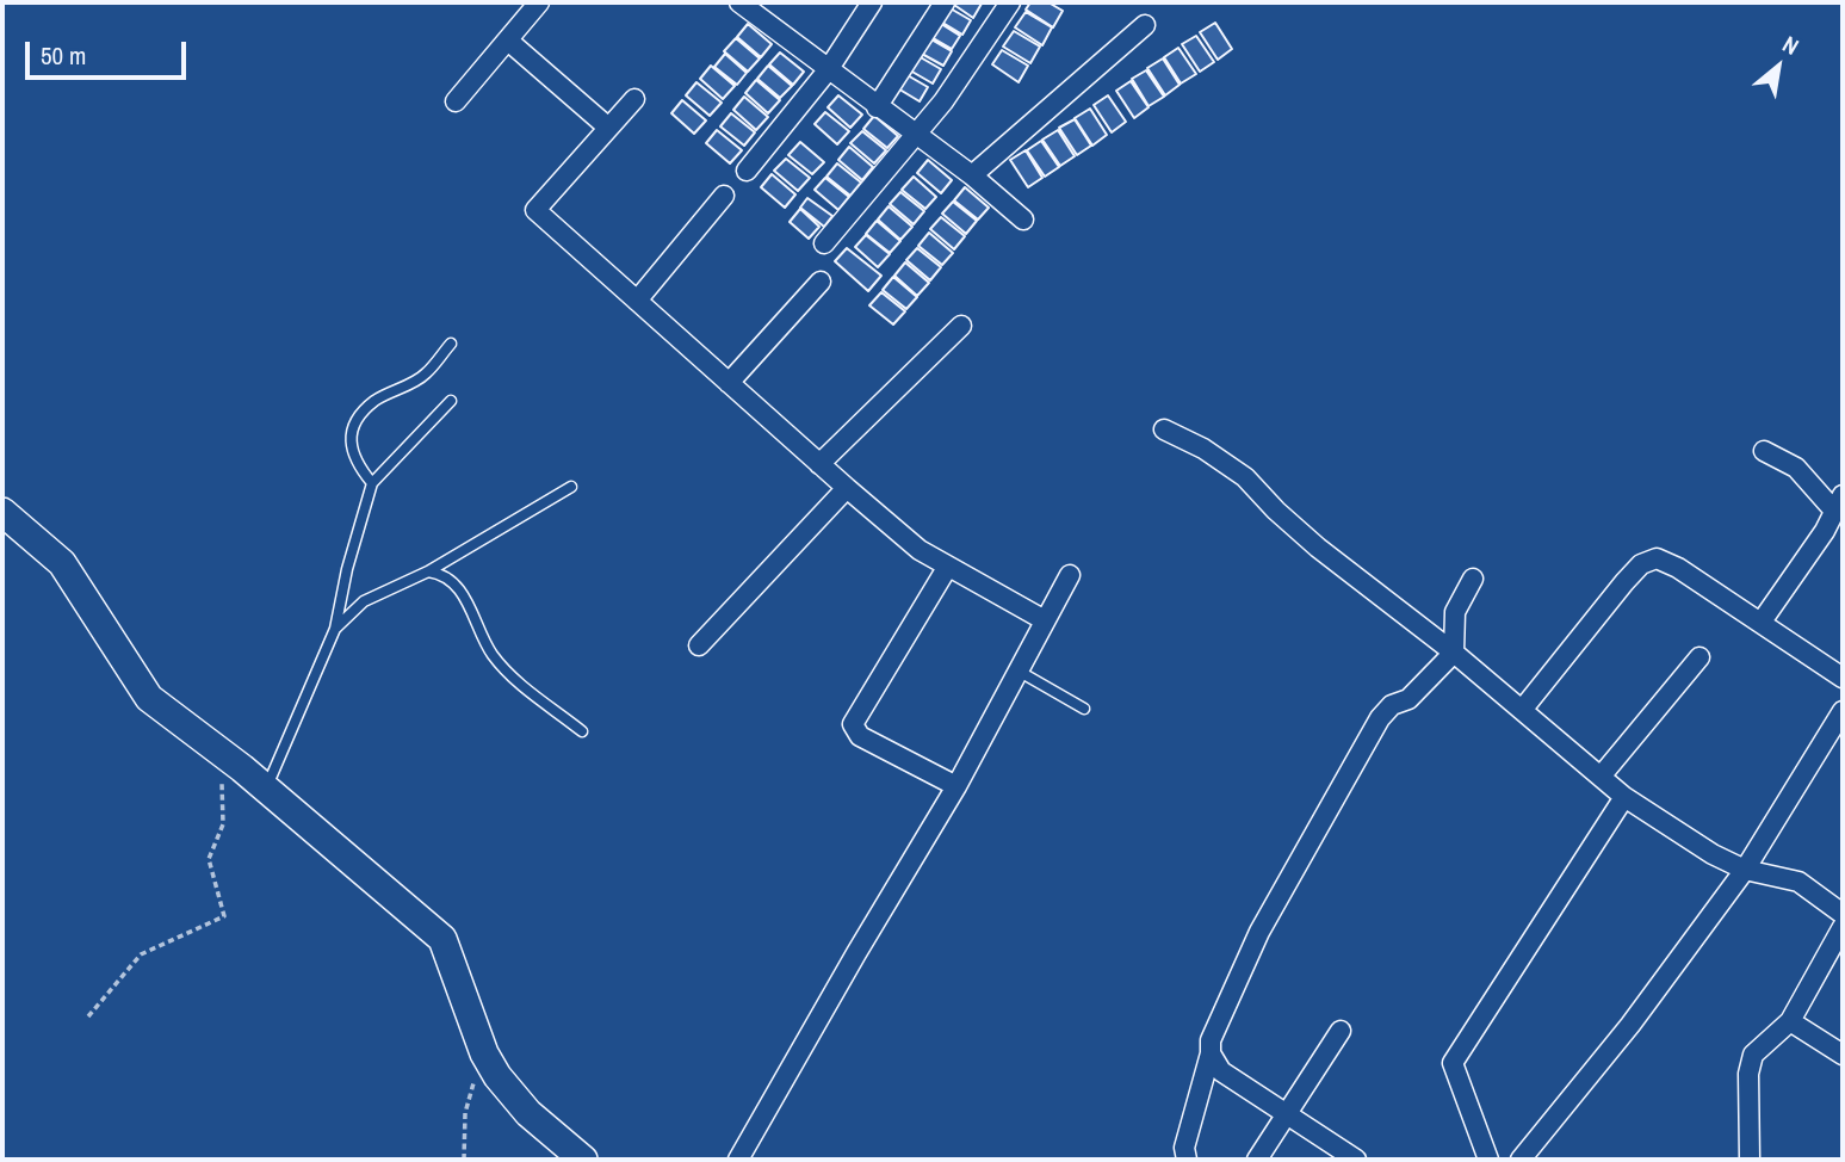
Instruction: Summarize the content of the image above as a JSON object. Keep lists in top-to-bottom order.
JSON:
{
  "scale_bar": "50 m",
  "north": "top right"
}
